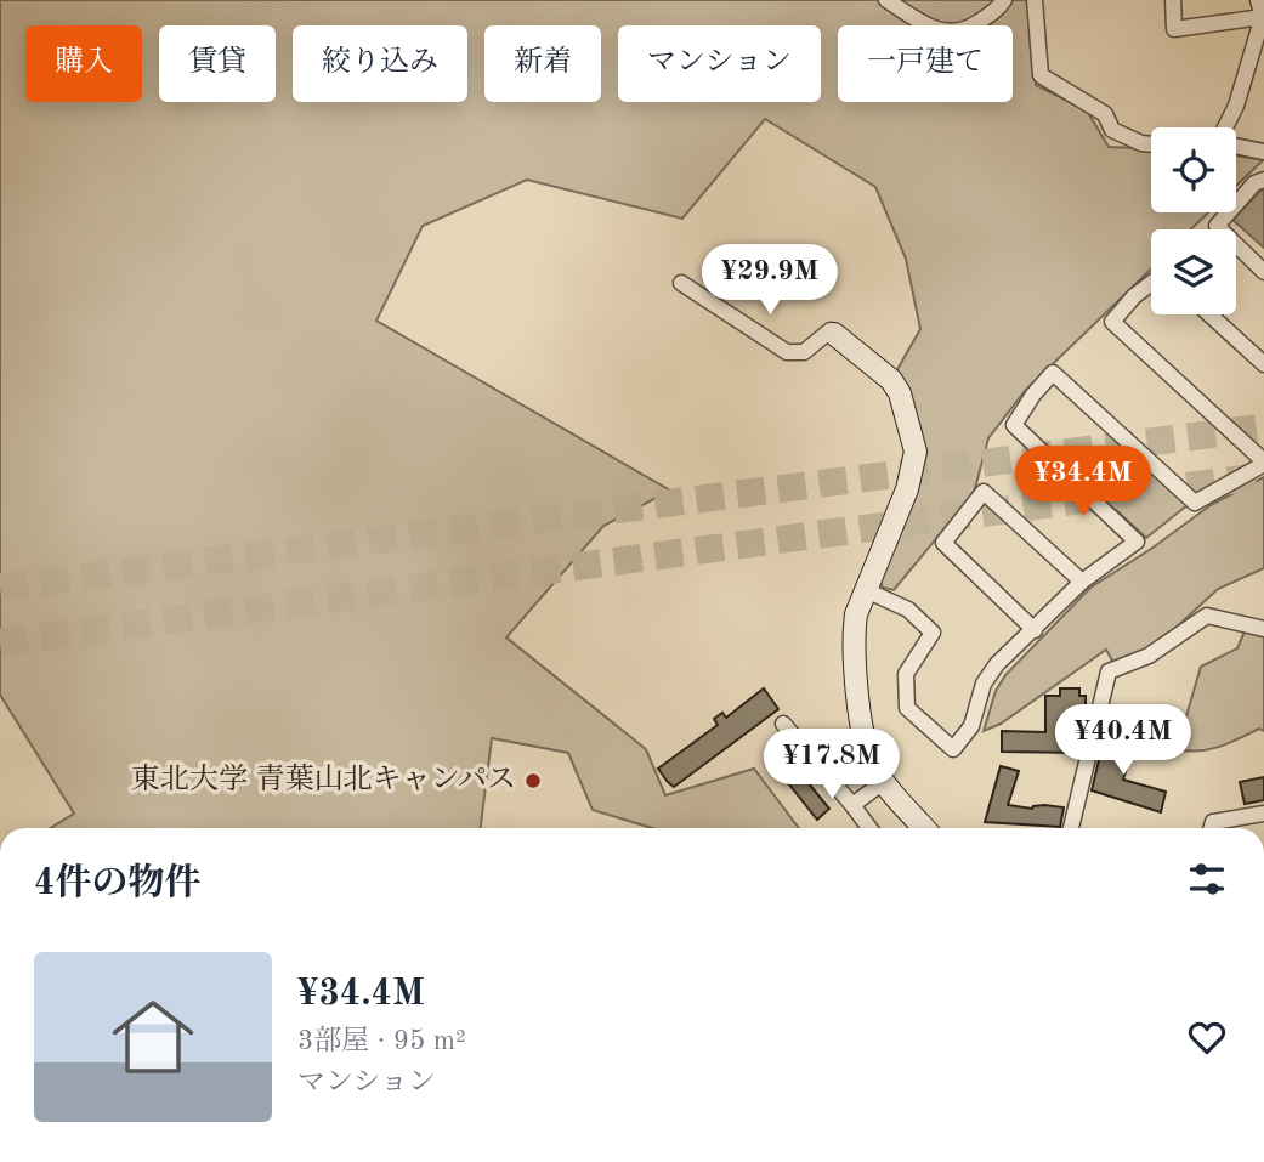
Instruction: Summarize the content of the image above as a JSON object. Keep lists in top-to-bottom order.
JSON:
{
  "places": ["東北大学 青葉山北キャンパス"],
  "page": {
    "chip": [
      "購入",
      "賃貸",
      "絞り込み",
      "新着",
      "マンション",
      "一戸建て"
    ],
    "price": [
      "¥29.9M",
      "¥34.4M",
      "¥40.4M",
      "¥17.8M"
    ],
    "heading": "4件の物件",
    "list": [
      {
        "name": "¥34.4M",
        "note": "3部屋 · 95 m² · マンション"
      }
    ]
  }
}
